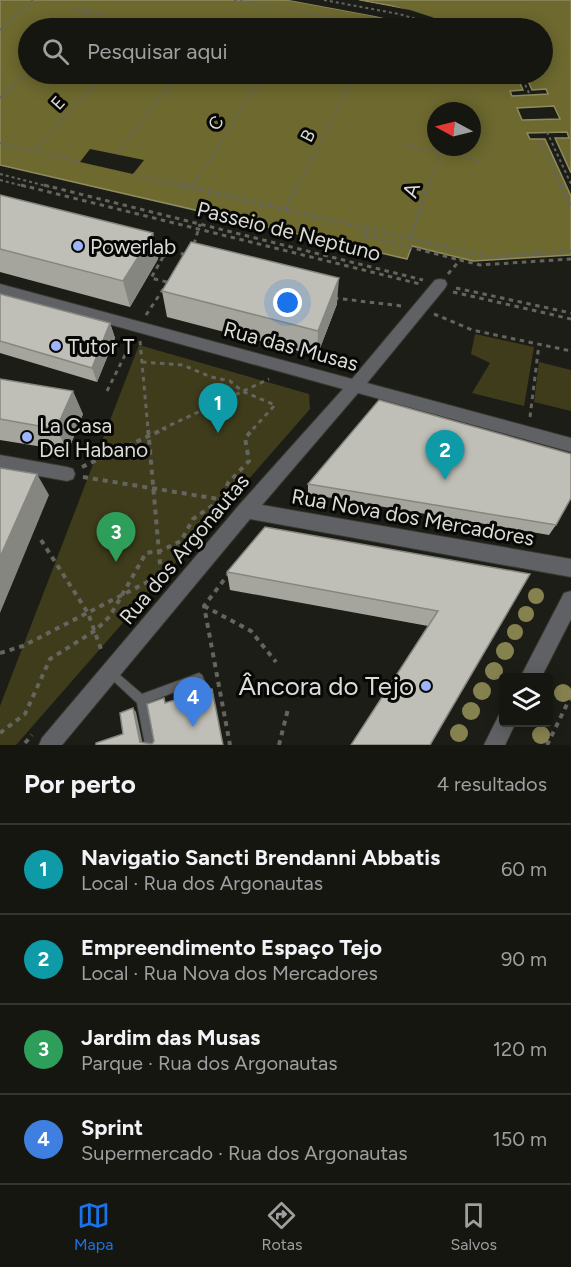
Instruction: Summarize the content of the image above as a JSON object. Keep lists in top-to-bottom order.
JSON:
{
  "streets": {
    "street": ["Rua das Musas", "Rua Nova dos Mercadores", "Rua dos Argonautas"],
    "path": [
      "E",
      "C",
      "B",
      "A",
      "Passeio de Neptuno"
    ]
  },
  "crossings": [
    ["Passeio de Neptuno", "Rua dos Argonautas"],
    ["Rua das Musas", "Rua dos Argonautas"],
    ["Rua Nova dos Mercadores", "Rua dos Argonautas"]
  ],
  "places": [
    "Powerlab",
    "Tutor T",
    "La Casa Del Habano",
    "Âncora do Tejo"
  ],
  "north": "left",
  "page": {
    "search": "Pesquisar aqui",
    "pins": [
      "1",
      "2",
      "3",
      "4"
    ],
    "heading": ["Por perto", "4 resultados"],
    "list": [
      {
        "mark": "1",
        "name": "Navigatio Sancti Brendanni Abbatis",
        "note": "Local · Rua dos Argonautas",
        "value": "60 m"
      },
      {
        "mark": "2",
        "name": "Empreendimento Espaço Tejo",
        "note": "Local · Rua Nova dos Mercadores",
        "value": "90 m"
      },
      {
        "mark": "3",
        "name": "Jardim das Musas",
        "note": "Parque · Rua dos Argonautas",
        "value": "120 m"
      },
      {
        "mark": "4",
        "name": "Sprint",
        "note": "Supermercado · Rua dos Argonautas",
        "value": "150 m"
      }
    ],
    "nav": ["Mapa", "Rotas", "Salvos"]
  }
}
